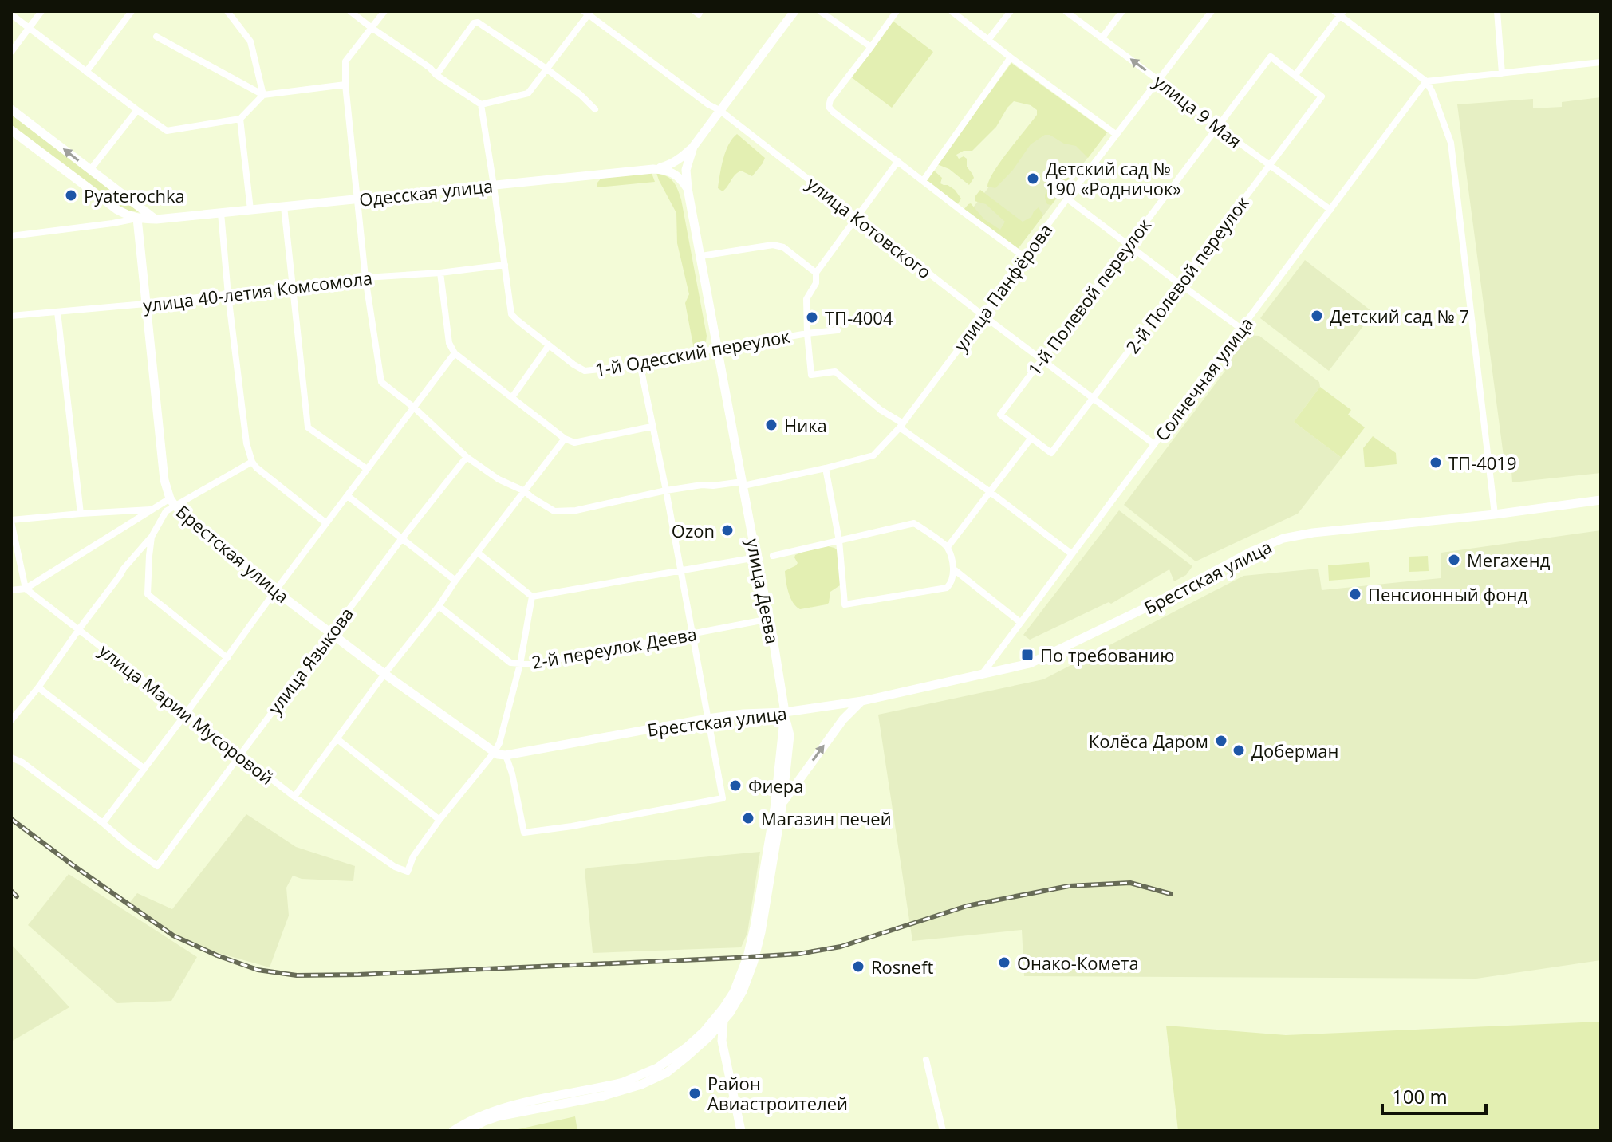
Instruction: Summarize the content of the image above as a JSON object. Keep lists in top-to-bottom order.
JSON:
{
  "streets": {
    "main road": ["Одесская улица", "Брестская улица", "улица Деева"],
    "street": [
      "улица 9 Мая",
      "улица Котовского",
      "2-й Полевой переулок",
      "улица Панфёрова",
      "улица 40-летия Комсомола",
      "1-й Полевой переулок",
      "1-й Одесский переулок",
      "Солнечная улица",
      "2-й переулок Деева",
      "улица Языкова",
      "улица Марии Мусоровой"
    ]
  },
  "crossings": [
    ["улица 9 Мая", "2-й Полевой переулок"],
    ["улица 9 Мая", "улица Панфёрова"],
    ["улица 9 Мая", "1-й Полевой переулок"],
    ["улица 9 Мая", "Солнечная улица"],
    ["Одесская улица", "улица Панфёрова"],
    ["Одесская улица", "1-й Одесский переулок"],
    ["Одесская улица", "Брестская улица"],
    ["Одесская улица", "улица Деева"],
    ["улица Котовского", "2-й Полевой переулок"],
    ["улица Котовского", "улица Панфёрова"],
    ["улица Котовского", "1-й Полевой переулок"],
    ["улица Котовского", "Солнечная улица"],
    ["2-й Полевой переулок", "1-й Полевой переулок"],
    ["улица Панфёрова", "улица 40-летия Комсомола"],
    ["улица Панфёрова", "улица Деева"],
    ["улица Панфёрова", "улица Языкова"],
    ["улица 40-летия Комсомола", "1-й Одесский переулок"],
    ["улица 40-летия Комсомола", "Брестская улица"],
    ["1-й Одесский переулок", "улица Деева"],
    ["Солнечная улица", "Брестская улица"],
    ["Брестская улица", "улица Деева"],
    ["Брестская улица", "улица Языкова"],
    ["улица Деева", "2-й переулок Деева"],
    ["улица Языкова", "улица Марии Мусоровой"]
  ],
  "places": {
    "other": [
      "Детский сад № 190 «Родничок»",
      "Pyaterochka",
      "Детский сад № 7",
      "ТП-4004",
      "Ника",
      "ТП-4019",
      "Ozon",
      "Мегахенд",
      "Пенсионный фонд",
      "Колёса Даром",
      "Доберман",
      "Фиера",
      "Магазин печей",
      "Онако-Комета",
      "Rosneft",
      "Район Авиастроителей"
    ],
    "transit": ["По требованию"]
  },
  "scale_bar": "100 m"
}
